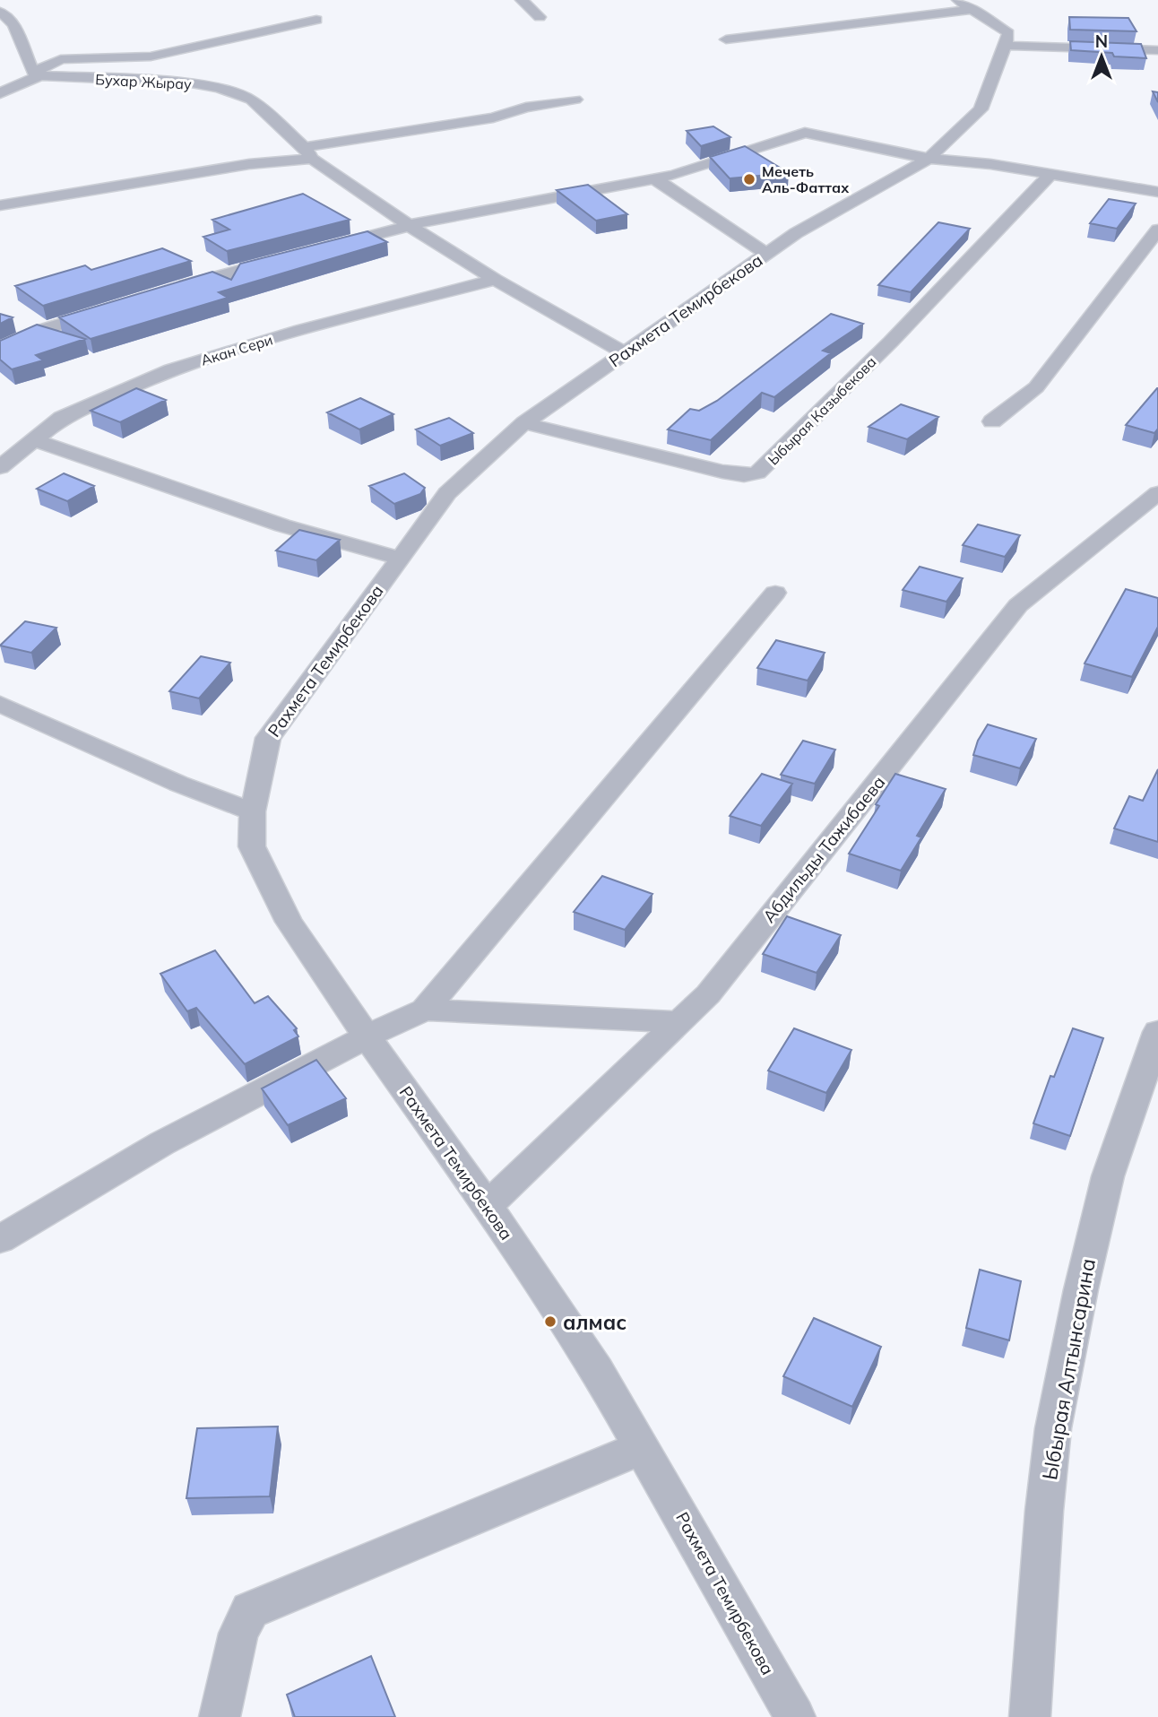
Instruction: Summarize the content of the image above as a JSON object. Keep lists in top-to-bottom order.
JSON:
{
  "streets": {
    "street": [
      "Бухар Жырау",
      "Рахмета Темирбекова",
      "Акан Сери",
      "Ыбырая Казыбекова",
      "Абдильды Тажибаева",
      "Ыбырая Алтынсарина"
    ]
  },
  "crossings": [
    ["Бухар Жырау", "Рахмета Темирбекова"],
    ["Бухар Жырау", "Акан Сери"],
    ["Рахмета Темирбекова", "Ыбырая Казыбекова"],
    ["Рахмета Темирбекова", "Абдильды Тажибаева"]
  ],
  "places": ["Мечеть Аль-Фаттах", "алмас"],
  "north": "top"
}
